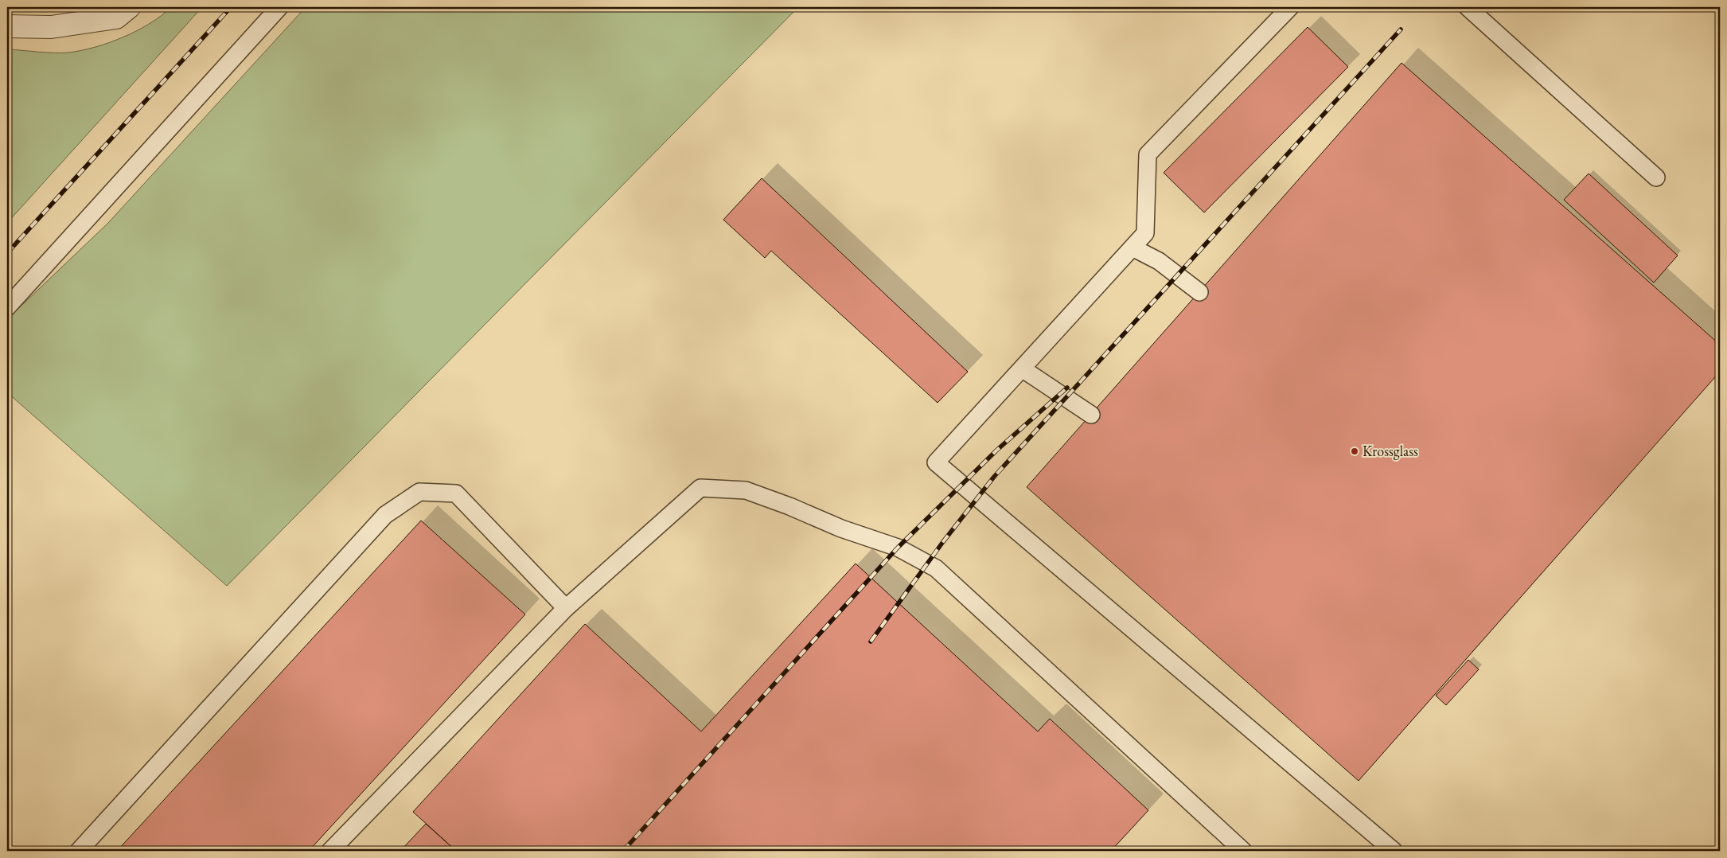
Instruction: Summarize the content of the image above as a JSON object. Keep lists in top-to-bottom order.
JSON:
{
  "places": ["Krossglass"]
}
